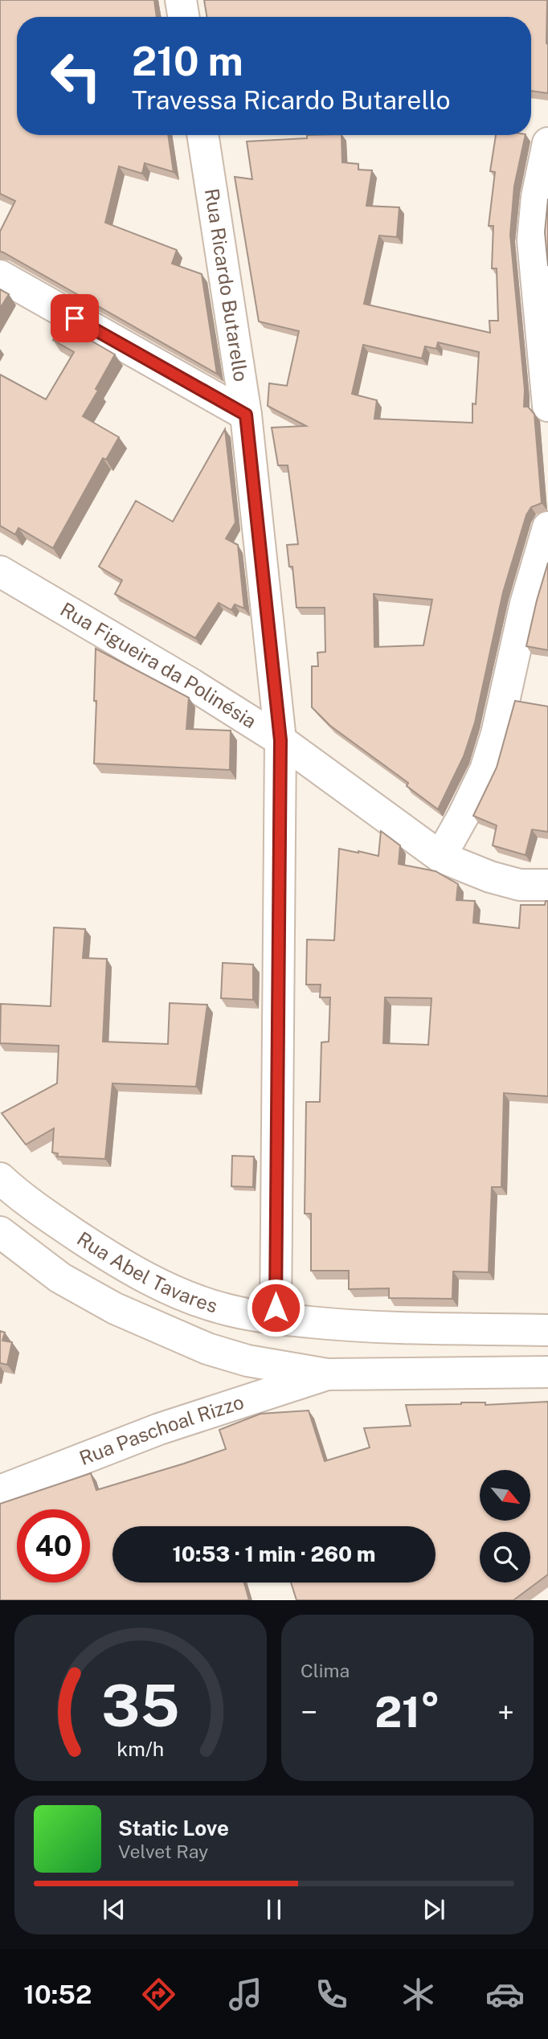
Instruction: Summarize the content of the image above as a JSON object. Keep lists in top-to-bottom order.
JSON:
{
  "streets": {
    "street": [
      "Rua Ricardo Butarello",
      "Rua Figueira da Polinésia",
      "Rua Abel Tavares",
      "Rua Paschoal Rizzo"
    ]
  },
  "crossings": [
    ["Rua Ricardo Butarello", "Rua Figueira da Polinésia"],
    ["Rua Ricardo Butarello", "Rua Abel Tavares"]
  ],
  "north": "bottom right",
  "page": {
    "turn": ["210 m", "Travessa Ricardo Butarello"],
    "limit": "40",
    "trip": "10:53 · 1 min · 260 m",
    "tile": "Clima",
    "heat": ["−", "21°", "+"],
    "song": ["Static Love", "Velvet Ray"],
    "tabs": "10:52",
    "gauge": ["35", "km/h"]
  }
}
